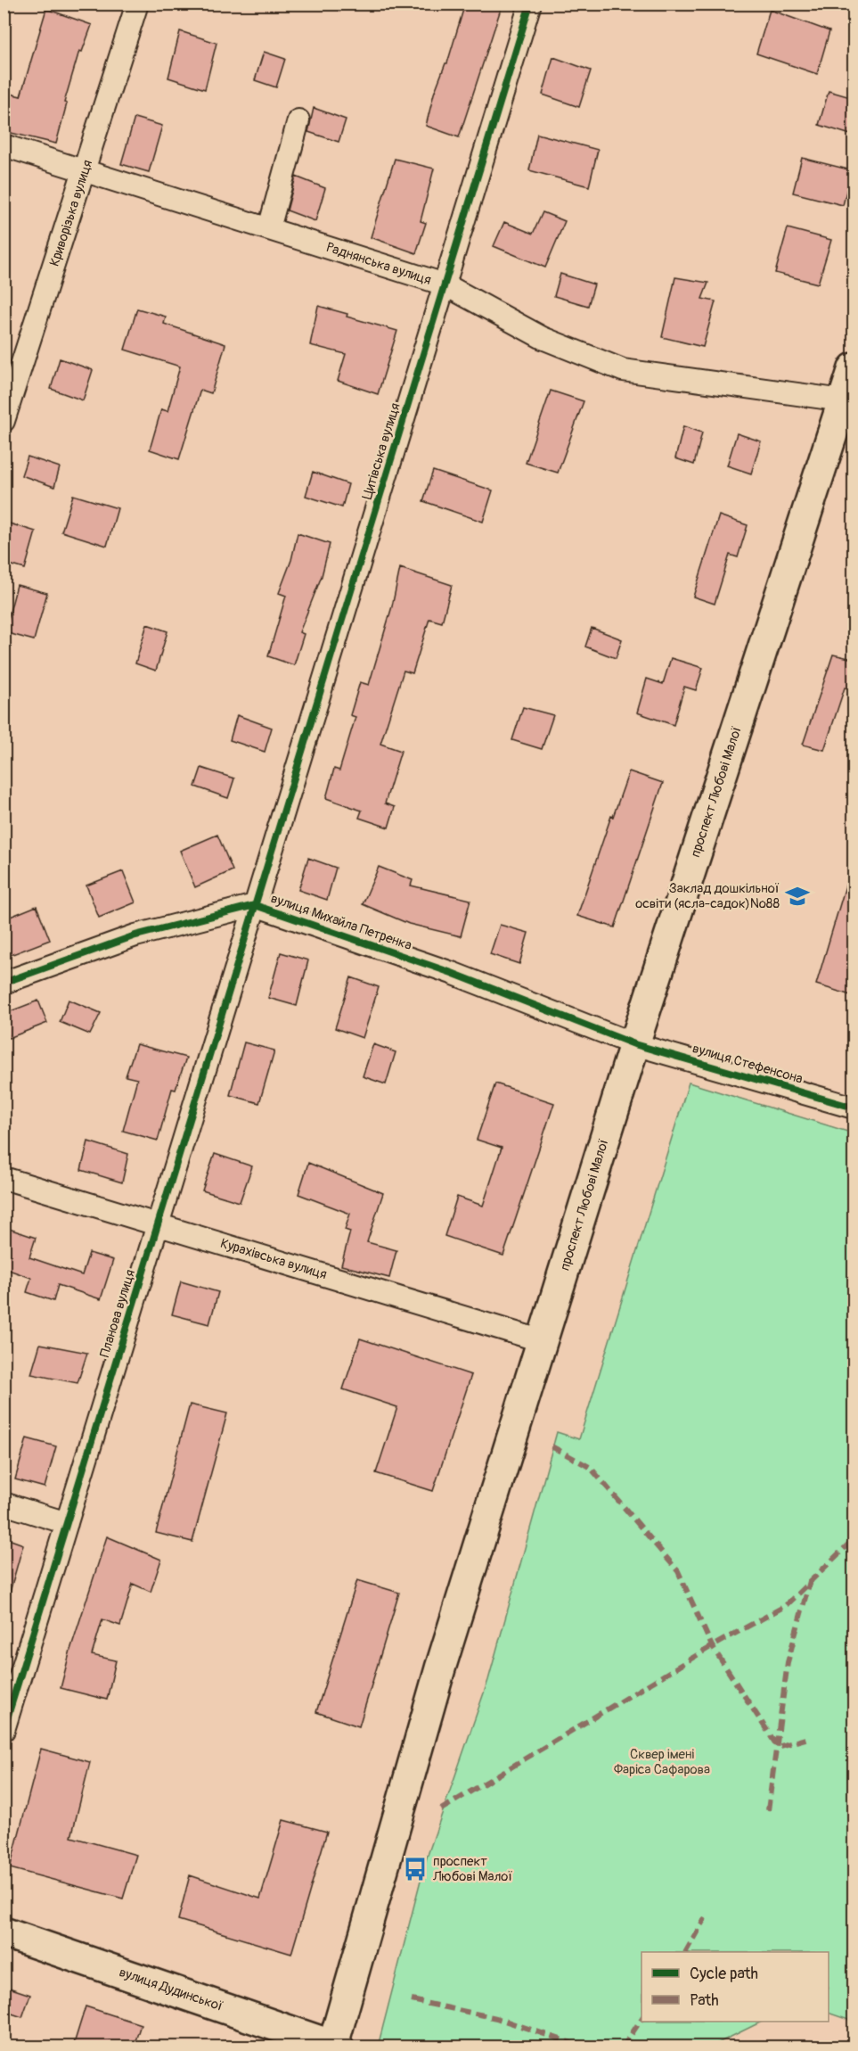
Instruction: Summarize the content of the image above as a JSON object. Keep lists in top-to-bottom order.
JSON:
{
  "streets": {
    "main road": ["проспект Любові Малої", "вулиця Дудинської"],
    "street": [
      "Криворізька вулиця",
      "Раднянська вулиця",
      "Цитівська вулиця",
      "вулиця Михайла Петренка",
      "вулиця Стефенсона",
      "Курахівська вулиця",
      "Планова вулиця"
    ]
  },
  "crossings": [
    ["Криворізька вулиця", "Раднянська вулиця"],
    ["Раднянська вулиця", "Цитівська вулиця"],
    ["Раднянська вулиця", "проспект Любові Малої"],
    ["Цитівська вулиця", "вулиця Михайла Петренка"],
    ["Цитівська вулиця", "Планова вулиця"],
    ["проспект Любові Малої", "вулиця Михайла Петренка"],
    ["проспект Любові Малої", "вулиця Стефенсона"],
    ["проспект Любові Малої", "Курахівська вулиця"],
    ["проспект Любові Малої", "вулиця Дудинської"],
    ["вулиця Михайла Петренка", "вулиця Стефенсона"],
    ["вулиця Михайла Петренка", "Планова вулиця"],
    ["Курахівська вулиця", "Планова вулиця"]
  ],
  "parks": ["Сквер імені Фаріса Сафарова"],
  "places": {
    "school or university": ["Заклад дошкільної освіти (ясла-садок)№88"],
    "bus stop": ["проспект Любові Малої"]
  },
  "legend": ["Cycle path", "Path"]
}
